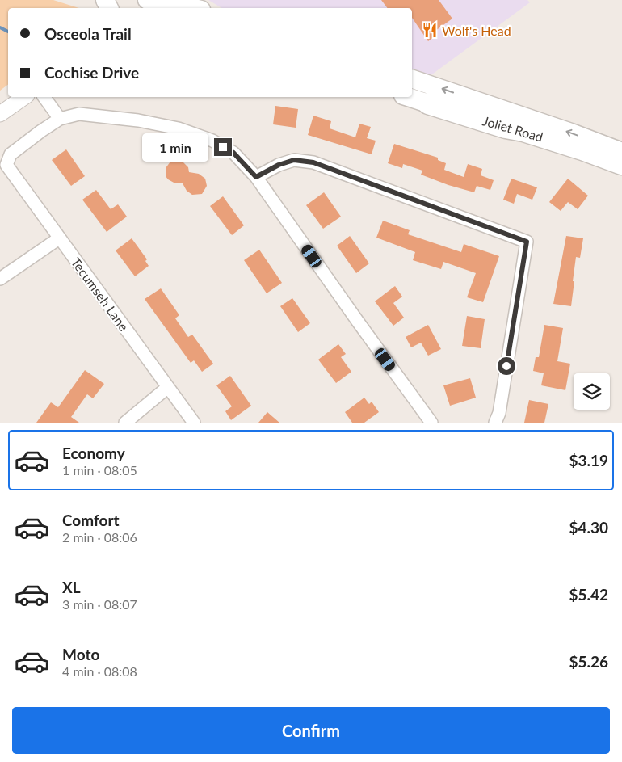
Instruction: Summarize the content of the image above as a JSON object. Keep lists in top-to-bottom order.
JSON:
{
  "streets": {
    "highway": ["Joliet Road"],
    "street": ["Tecumseh Lane"]
  },
  "one_way": ["Joliet Road"],
  "places": {
    "restaurant": ["Wolf's Head"]
  },
  "page": {
    "banner": ["Osceola Trail", "Cochise Drive"],
    "bubble": "1 min",
    "list": [
      {
        "name": "Economy",
        "note": "1 min · 08:05",
        "value": "$3.19"
      },
      {
        "name": "Comfort",
        "note": "2 min · 08:06",
        "value": "$4.30"
      },
      {
        "name": "XL",
        "note": "3 min · 08:07",
        "value": "$5.42"
      },
      {
        "name": "Moto",
        "note": "4 min · 08:08",
        "value": "$5.26"
      }
    ],
    "buttons": "Confirm"
  }
}
